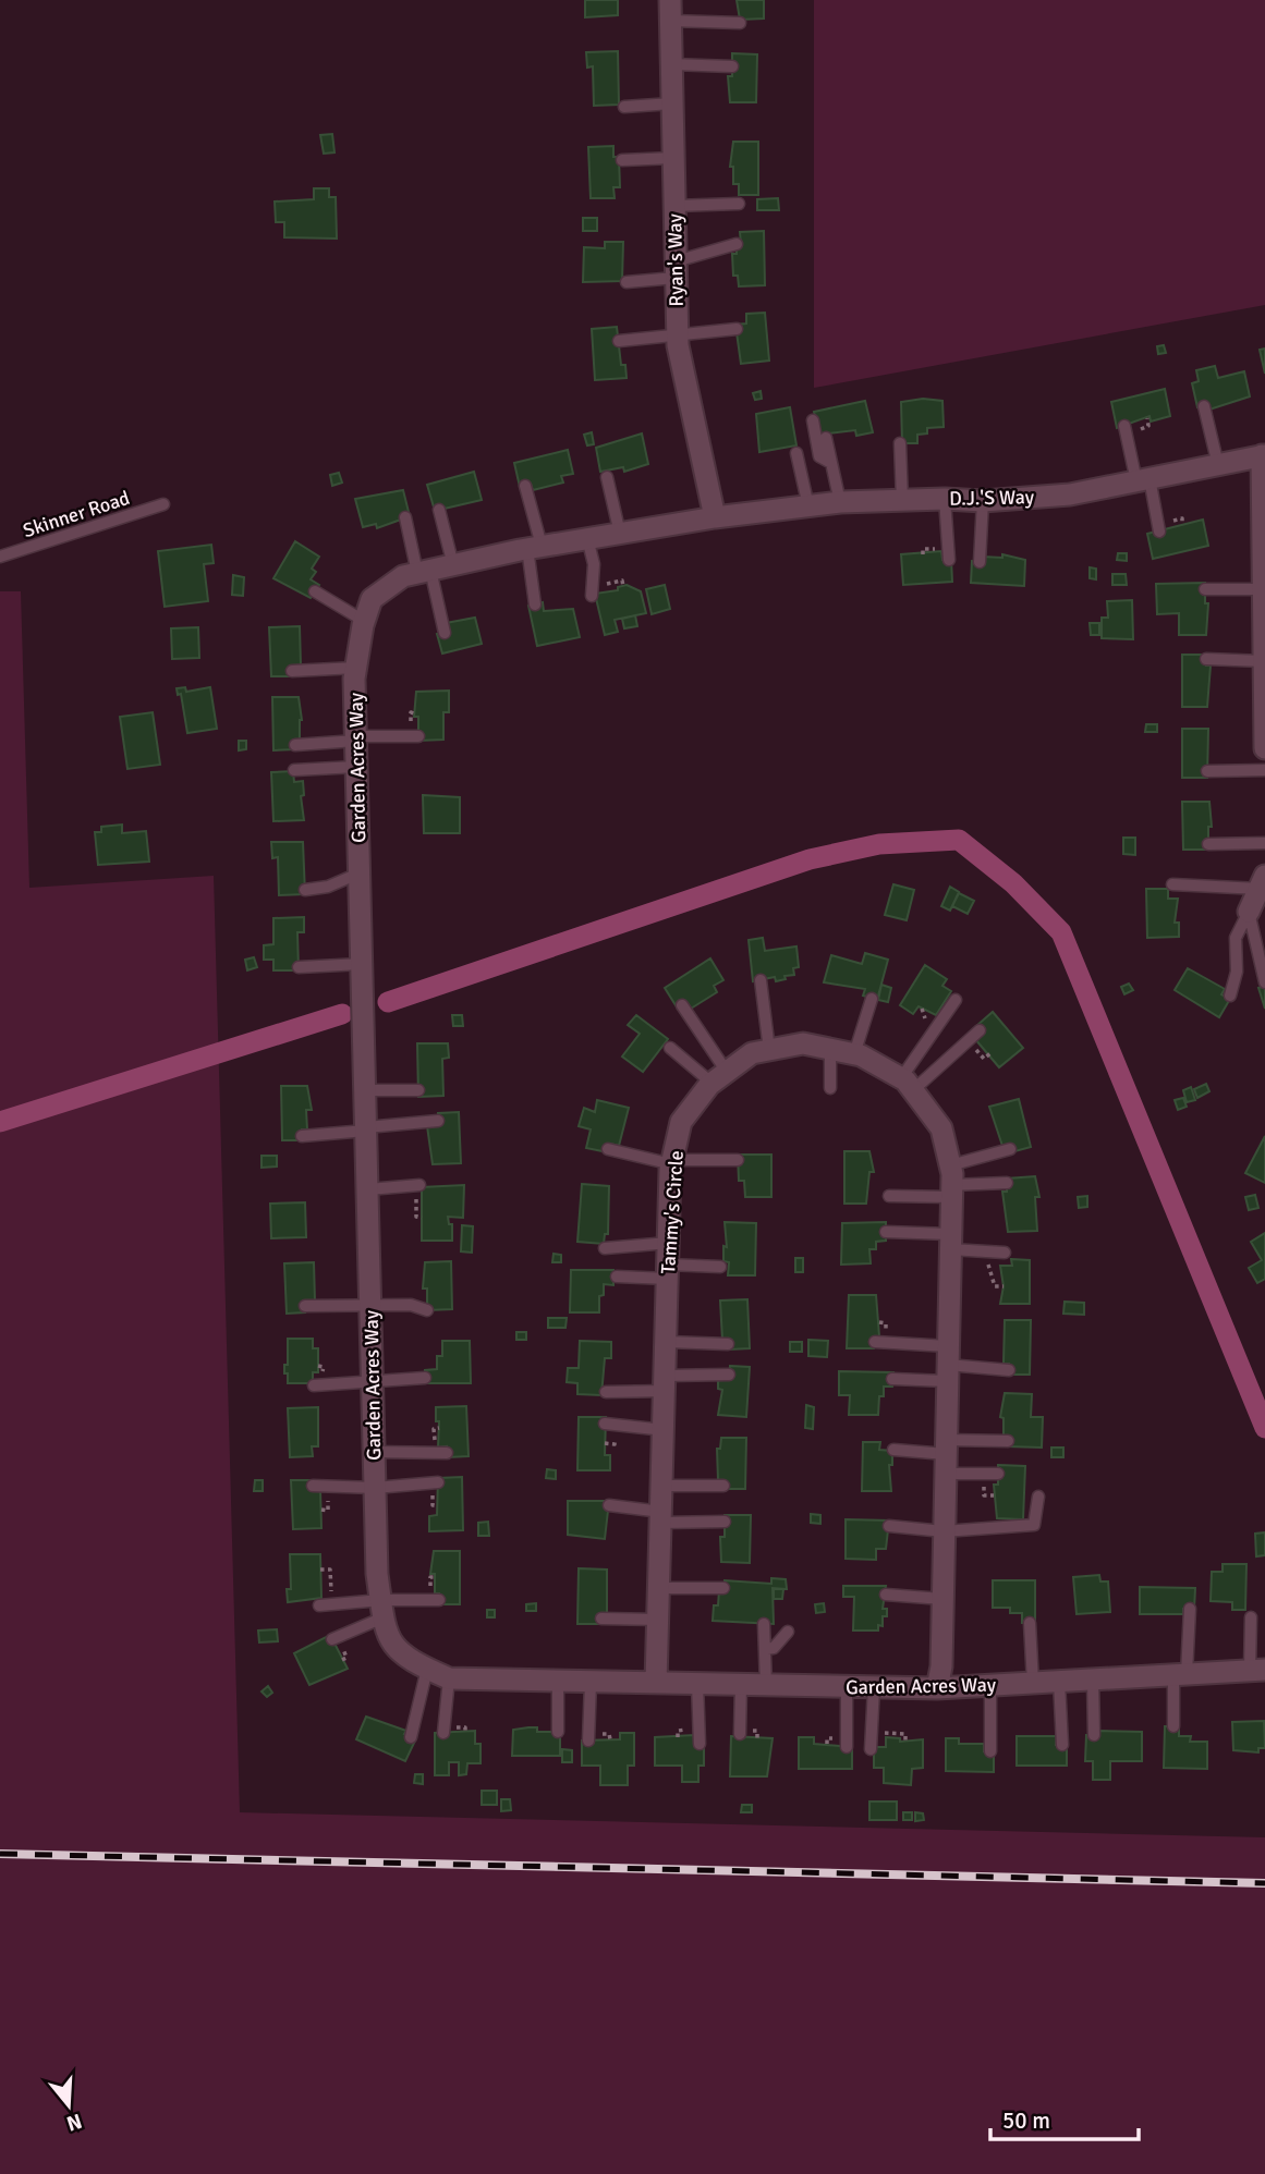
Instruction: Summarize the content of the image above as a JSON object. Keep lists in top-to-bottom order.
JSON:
{
  "streets": {
    "street": [
      "Ryan's Way",
      "D.J.'S Way",
      "Garden Acres Way",
      "Tammy's Circle"
    ],
    "lane": ["Skinner Road"]
  },
  "crossings": [
    ["Ryan's Way", "D.J.'S Way"],
    ["Ryan's Way", "Garden Acres Way"],
    ["D.J.'S Way", "Garden Acres Way"],
    ["Garden Acres Way", "Tammy's Circle"]
  ],
  "scale_bar": "50 m",
  "north": "bottom"
}
